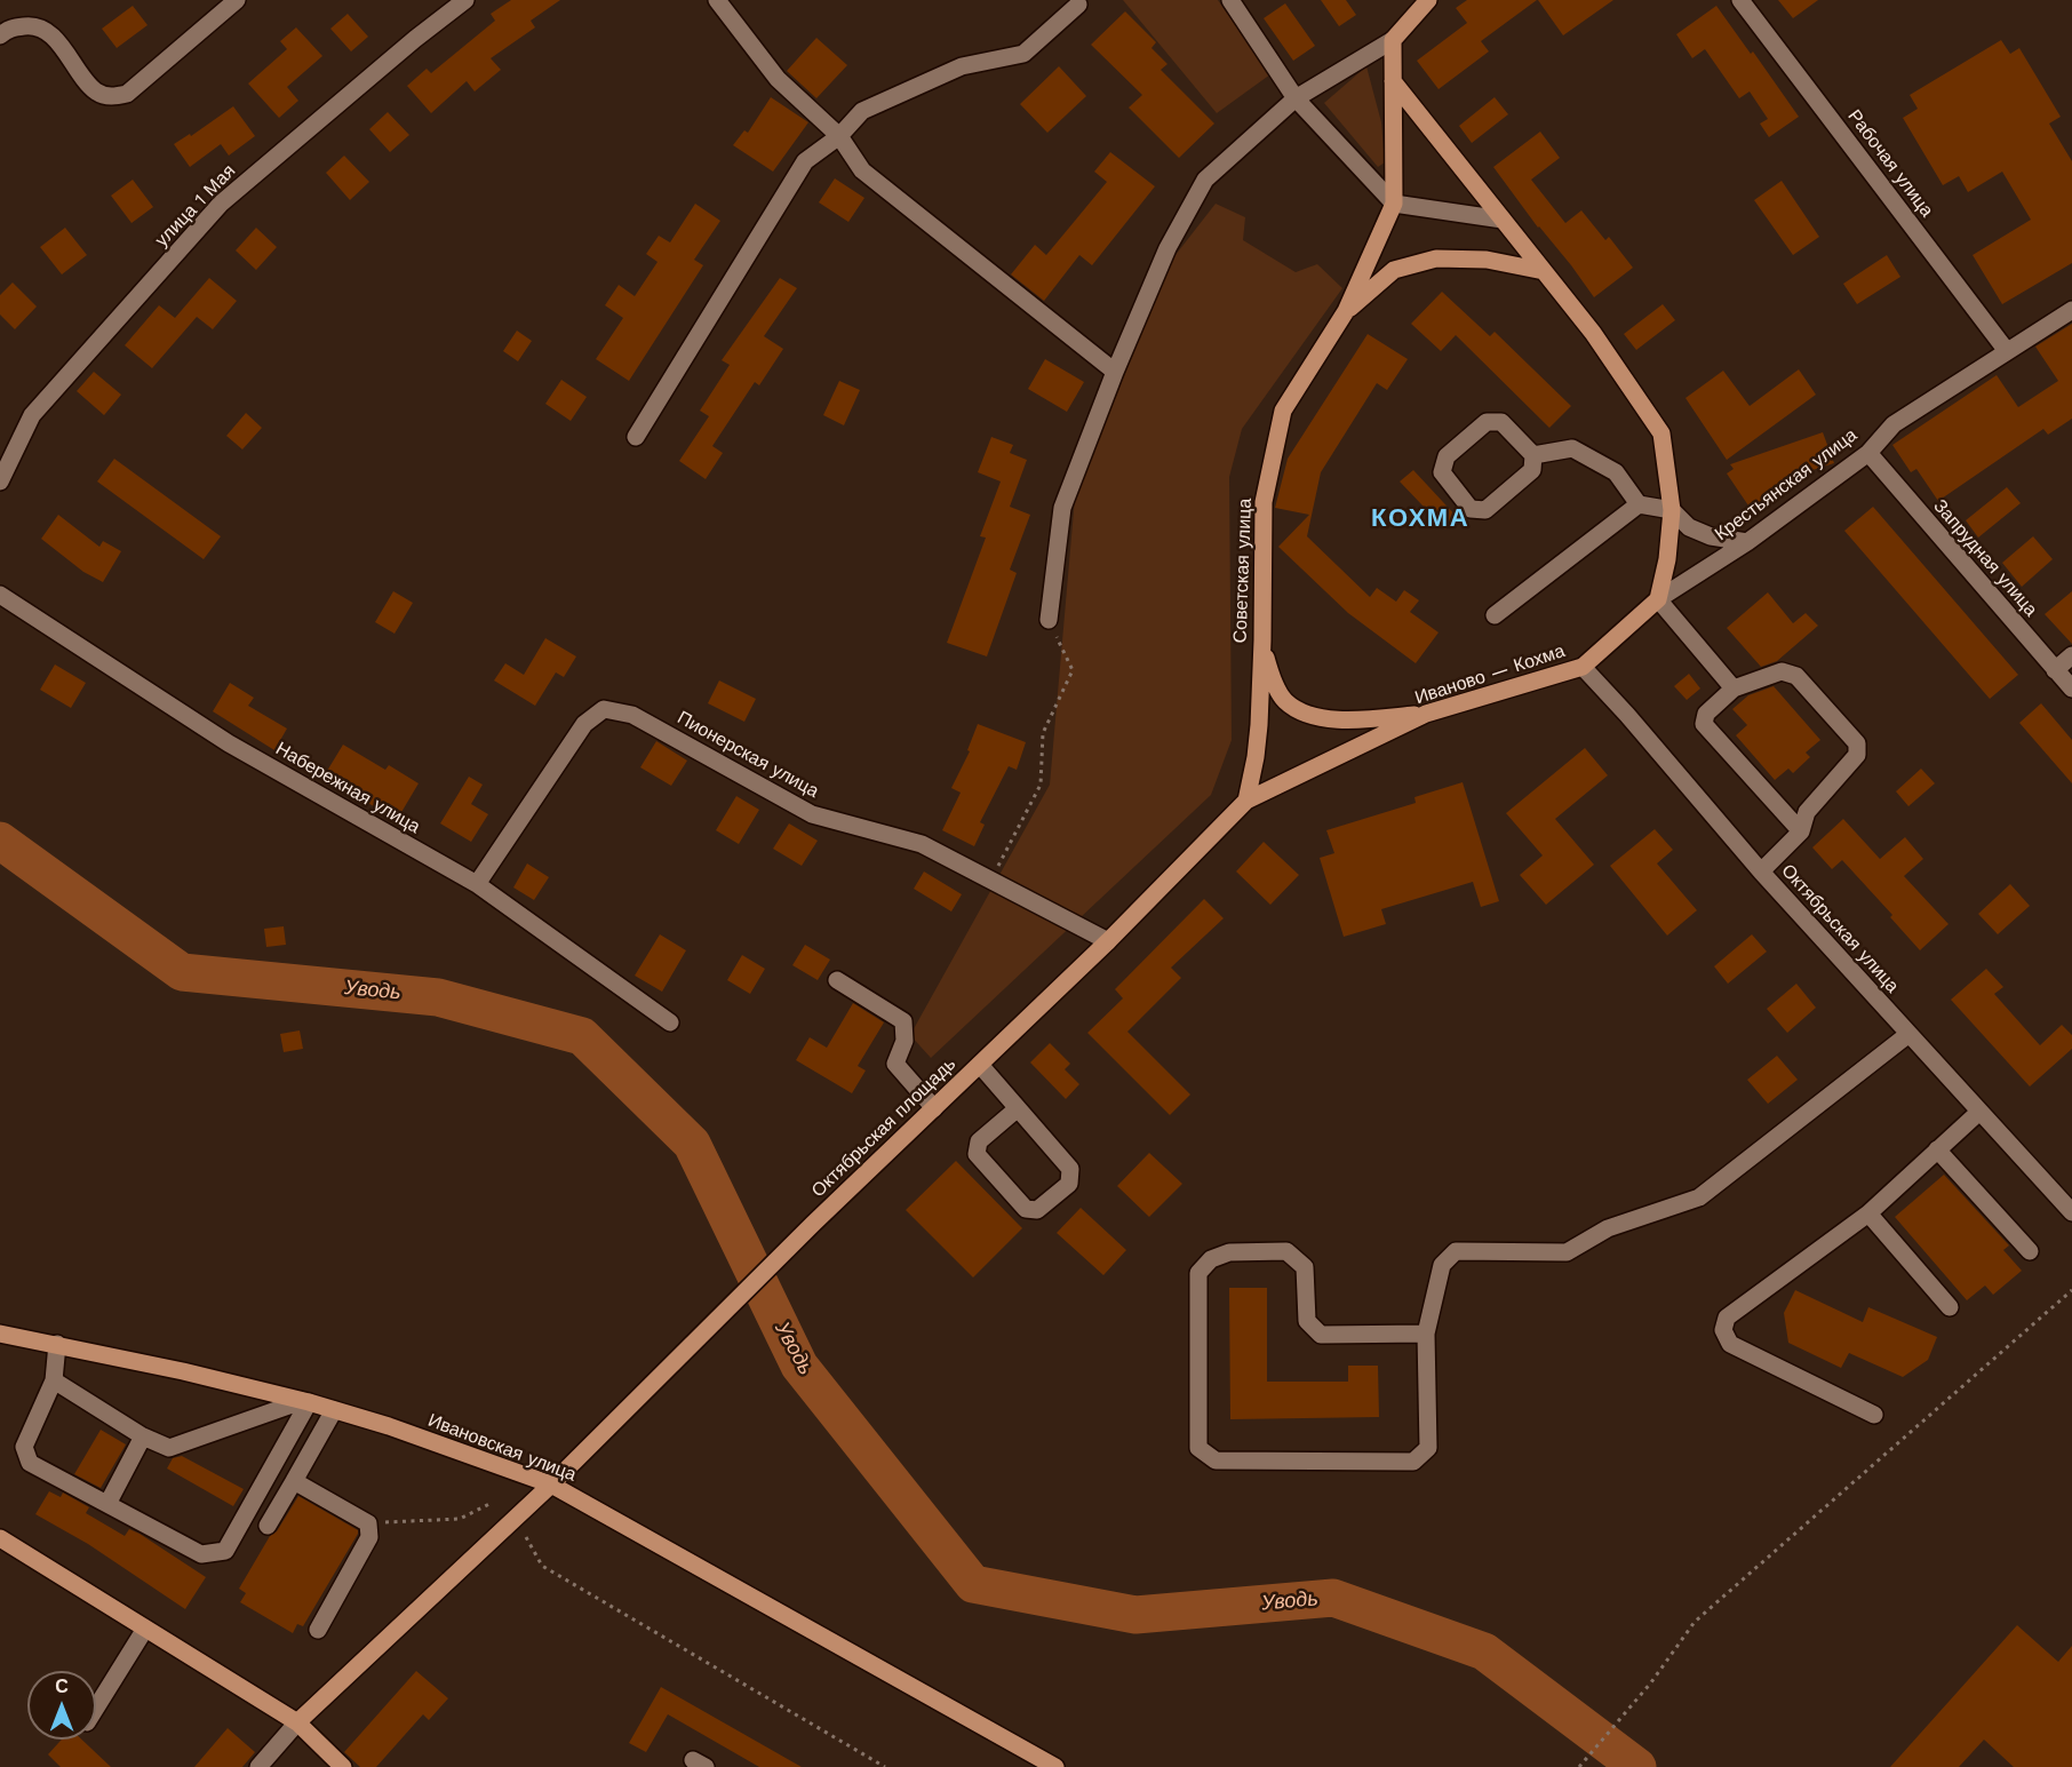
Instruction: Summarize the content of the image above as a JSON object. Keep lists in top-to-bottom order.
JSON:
{
  "streets": {
    "main road": [
      "Советская улица",
      "Иваново — Кохма",
      "Октябрьская площадь",
      "Ивановская улица"
    ],
    "street": [
      "Рабочая улица",
      "улица 1 Мая",
      "Крестьянская улица",
      "Запрудная улица",
      "Пионерская улица",
      "Набережная улица",
      "Октябрьская улица"
    ]
  },
  "crossings": [
    ["Рабочая улица", "Крестьянская улица"],
    ["Крестьянская улица", "Запрудная улица"],
    ["Крестьянская улица", "Иваново — Кохма"],
    ["Советская улица", "Иваново — Кохма"],
    ["Советская улица", "Октябрьская площадь"],
    ["Иваново — Кохма", "Октябрьская улица"],
    ["Иваново — Кохма", "Октябрьская площадь"],
    ["Пионерская улица", "Набережная улица"],
    ["Пионерская улица", "Октябрьская площадь"],
    ["Октябрьская площадь", "Ивановская улица"]
  ],
  "districts": ["КОХМА"],
  "water": ["Уводь"],
  "north": "top"
}
